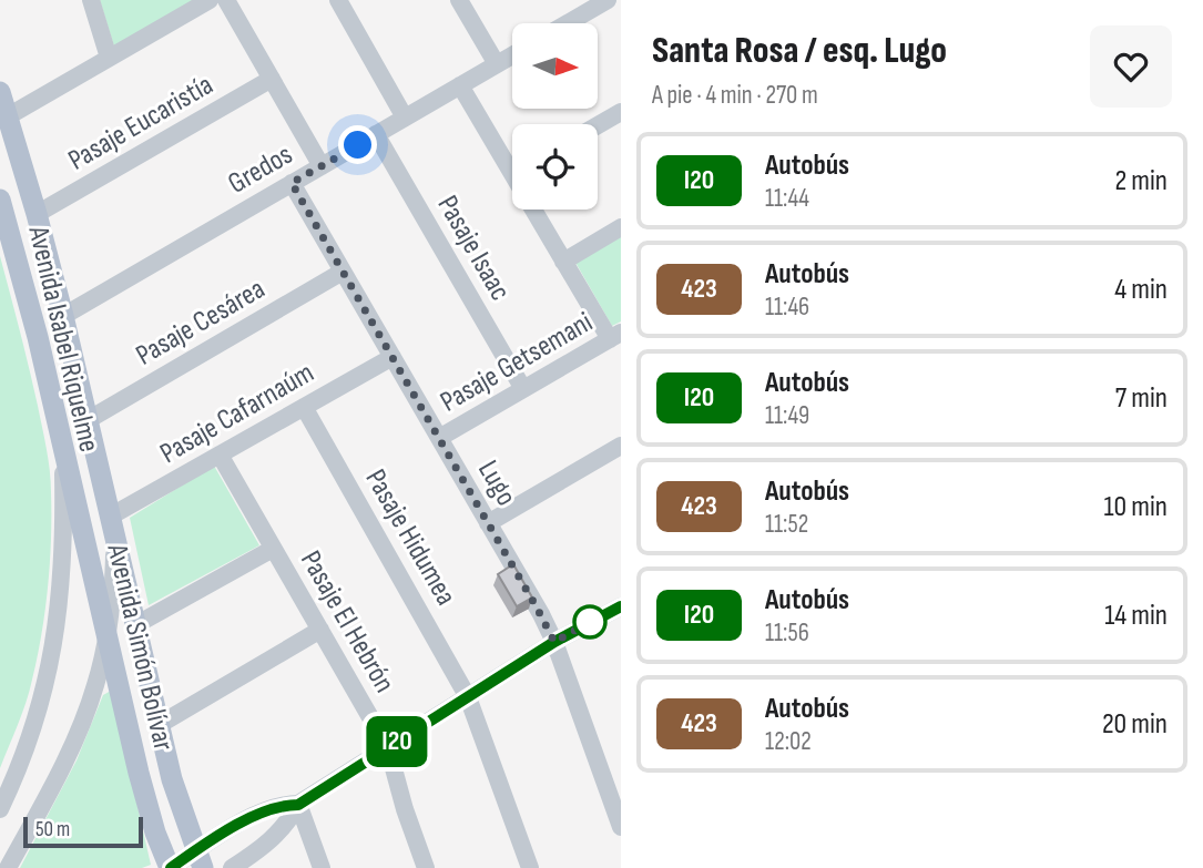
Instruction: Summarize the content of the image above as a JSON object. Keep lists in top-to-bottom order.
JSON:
{
  "streets": {
    "main road": ["Avenida Isabel Riquelme", "Avenida Simón Bolívar"],
    "street": [
      "Pasaje Eucaristía",
      "Gredos",
      "Pasaje Isaac",
      "Pasaje Cesárea",
      "Pasaje Getsemani",
      "Pasaje Cafarnaúm",
      "Lugo",
      "Pasaje Hidumea",
      "Pasaje El Hebrón"
    ]
  },
  "crossings": [
    ["Pasaje Eucaristía", "Avenida Simón Bolívar"],
    ["Gredos", "Pasaje Isaac"],
    ["Gredos", "Lugo"],
    ["Gredos", "Avenida Simón Bolívar"],
    ["Pasaje Isaac", "Pasaje Getsemani"],
    ["Pasaje Cesárea", "Lugo"],
    ["Pasaje Cesárea", "Avenida Simón Bolívar"],
    ["Avenida Isabel Riquelme", "Avenida Simón Bolívar"],
    ["Pasaje Getsemani", "Lugo"],
    ["Pasaje Cafarnaúm", "Lugo"],
    ["Pasaje Cafarnaúm", "Pasaje Hidumea"],
    ["Pasaje Cafarnaúm", "Pasaje El Hebrón"],
    ["Pasaje Cafarnaúm", "Avenida Simón Bolívar"]
  ],
  "lines": ["bus line I20"],
  "scale_bar": "50 m",
  "north": "right",
  "page": {
    "on_map": "I20",
    "heading": ["Santa Rosa / esq. Lugo", "A pie · 4 min · 270 m"],
    "list": [
      {
        "mark": "I20",
        "name": "Autobús",
        "note": "11:44",
        "value": "2 min"
      },
      {
        "mark": "423",
        "name": "Autobús",
        "note": "11:46",
        "value": "4 min"
      },
      {
        "mark": "I20",
        "name": "Autobús",
        "note": "11:49",
        "value": "7 min"
      },
      {
        "mark": "423",
        "name": "Autobús",
        "note": "11:52",
        "value": "10 min"
      },
      {
        "mark": "I20",
        "name": "Autobús",
        "note": "11:56",
        "value": "14 min"
      },
      {
        "mark": "423",
        "name": "Autobús",
        "note": "12:02",
        "value": "20 min"
      }
    ],
    "scale": "50 m"
  }
}
